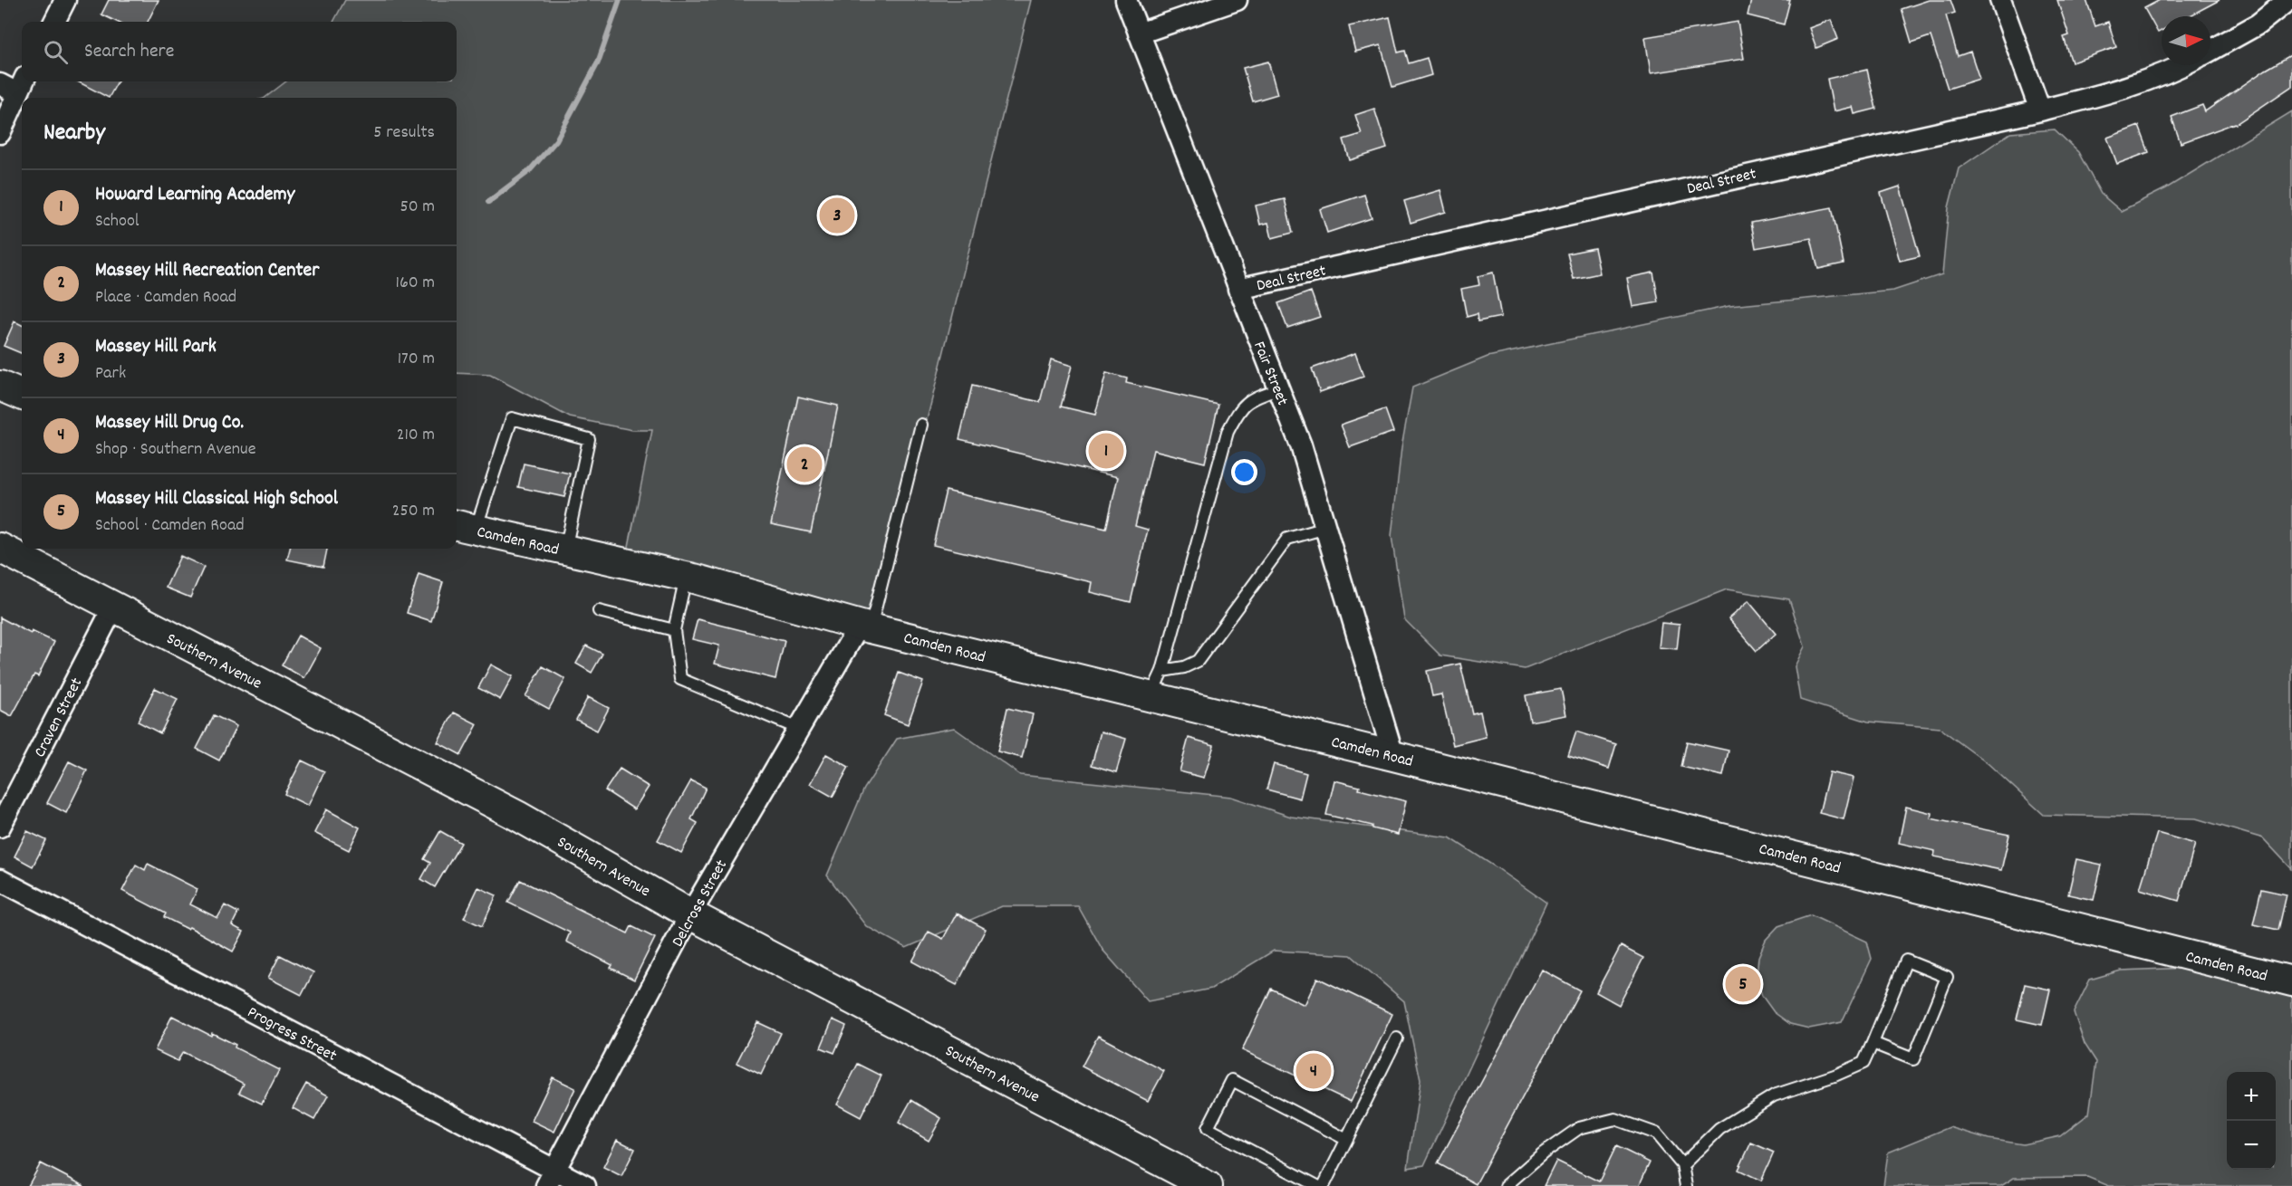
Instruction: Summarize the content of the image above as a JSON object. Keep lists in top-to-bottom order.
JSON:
{
  "streets": {
    "street": [
      "Deal Street",
      "Fair Street",
      "Camden Road",
      "Southern Avenue",
      "Craven Street",
      "Delcross Street",
      "Progress Street"
    ]
  },
  "crossings": [
    ["Deal Street", "Fair Street"],
    ["Fair Street", "Camden Road"],
    ["Camden Road", "Delcross Street"],
    ["Southern Avenue", "Craven Street"],
    ["Southern Avenue", "Delcross Street"],
    ["Delcross Street", "Progress Street"]
  ],
  "north": "right",
  "page": {
    "search": "Search here",
    "heading": ["Nearby", "5 results"],
    "list": [
      {
        "mark": "1",
        "name": "Howard Learning Academy",
        "note": "School",
        "value": "50 m"
      },
      {
        "mark": "2",
        "name": "Massey Hill Recreation Center",
        "note": "Place · Camden Road",
        "value": "160 m"
      },
      {
        "mark": "3",
        "name": "Massey Hill Park",
        "note": "Park",
        "value": "170 m"
      },
      {
        "mark": "4",
        "name": "Massey Hill Drug Co.",
        "note": "Shop · Southern Avenue",
        "value": "210 m"
      },
      {
        "mark": "5",
        "name": "Massey Hill Classical High School",
        "note": "School · Camden Road",
        "value": "250 m"
      }
    ],
    "pins": [
      "3",
      "1",
      "2",
      "5",
      "4"
    ],
    "map_buttons": ["+", "−"]
  }
}
